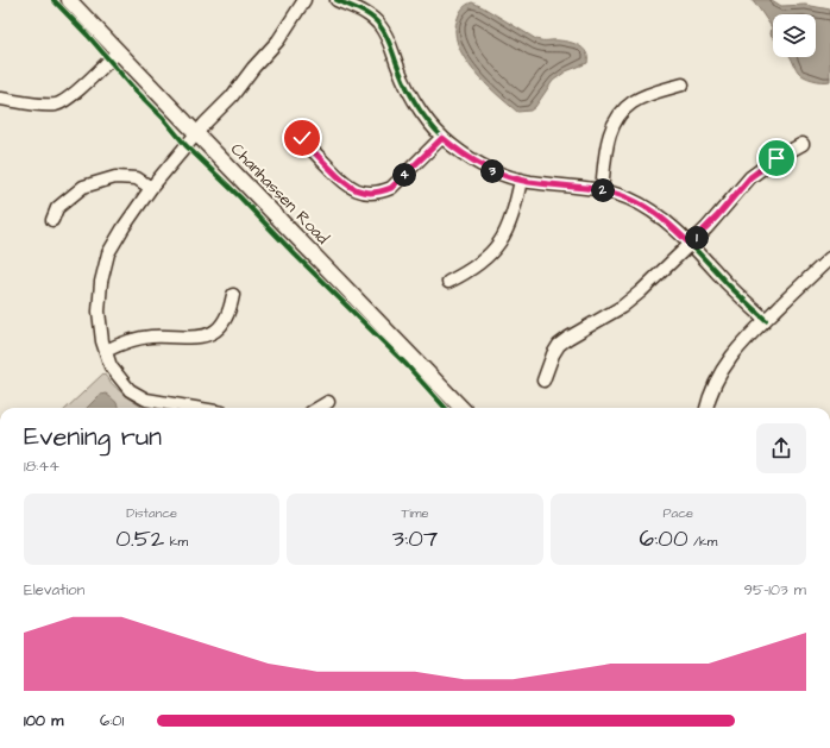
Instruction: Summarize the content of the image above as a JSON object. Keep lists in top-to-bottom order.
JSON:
{
  "streets": {
    "main road": ["Chanhassen Road"]
  },
  "page": {
    "pins": [
      "3",
      "4",
      "2",
      "1"
    ],
    "heading": ["Evening run", "18:44"],
    "stats": [
      ["Distance", "0.52 km"],
      ["Time", "3:07"],
      ["Pace", "6:00 /km"]
    ],
    "chart": ["Elevation", "95–103 m"],
    "list": [
      {
        "name": "100 m",
        "note": "6:01"
      }
    ]
  }
}
